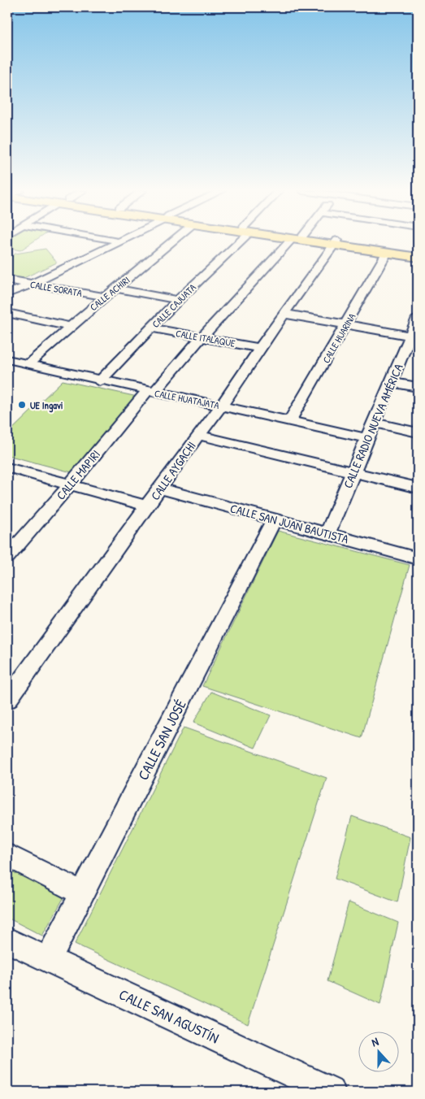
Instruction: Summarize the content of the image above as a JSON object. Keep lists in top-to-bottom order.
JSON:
{
  "streets": {
    "street": [
      "CALLE SORATA",
      "CALLE ACHIRI",
      "CALLE CAJUATA",
      "CALLE ITALAQUE",
      "CALLE HUARINA",
      "CALLE HUATAJATA",
      "CALLE RADIO NUEVA AMÉRICA",
      "CALLE AYGACHI",
      "CALLE MAPIRI",
      "CALLE SAN JUAN BAUTISTA",
      "CALLE SAN JOSÉ",
      "CALLE SAN AGUSTÍN"
    ]
  },
  "crossings": [
    ["CALLE SORATA", "CALLE ACHIRI"],
    ["CALLE ACHIRI", "CALLE HUATAJATA"],
    ["CALLE CAJUATA", "CALLE ITALAQUE"],
    ["CALLE CAJUATA", "CALLE HUATAJATA"],
    ["CALLE ITALAQUE", "CALLE AYGACHI"],
    ["CALLE ITALAQUE", "CALLE MAPIRI"],
    ["CALLE HUARINA", "CALLE HUATAJATA"],
    ["CALLE HUATAJATA", "CALLE RADIO NUEVA AMÉRICA"],
    ["CALLE HUATAJATA", "CALLE AYGACHI"],
    ["CALLE HUATAJATA", "CALLE MAPIRI"],
    ["CALLE RADIO NUEVA AMÉRICA", "CALLE SAN JUAN BAUTISTA"],
    ["CALLE AYGACHI", "CALLE SAN JUAN BAUTISTA"],
    ["CALLE SAN JUAN BAUTISTA", "CALLE SAN JOSÉ"],
    ["CALLE SAN JOSÉ", "CALLE SAN AGUSTÍN"]
  ],
  "places": ["UE Ingavi"],
  "north": "top"
}
